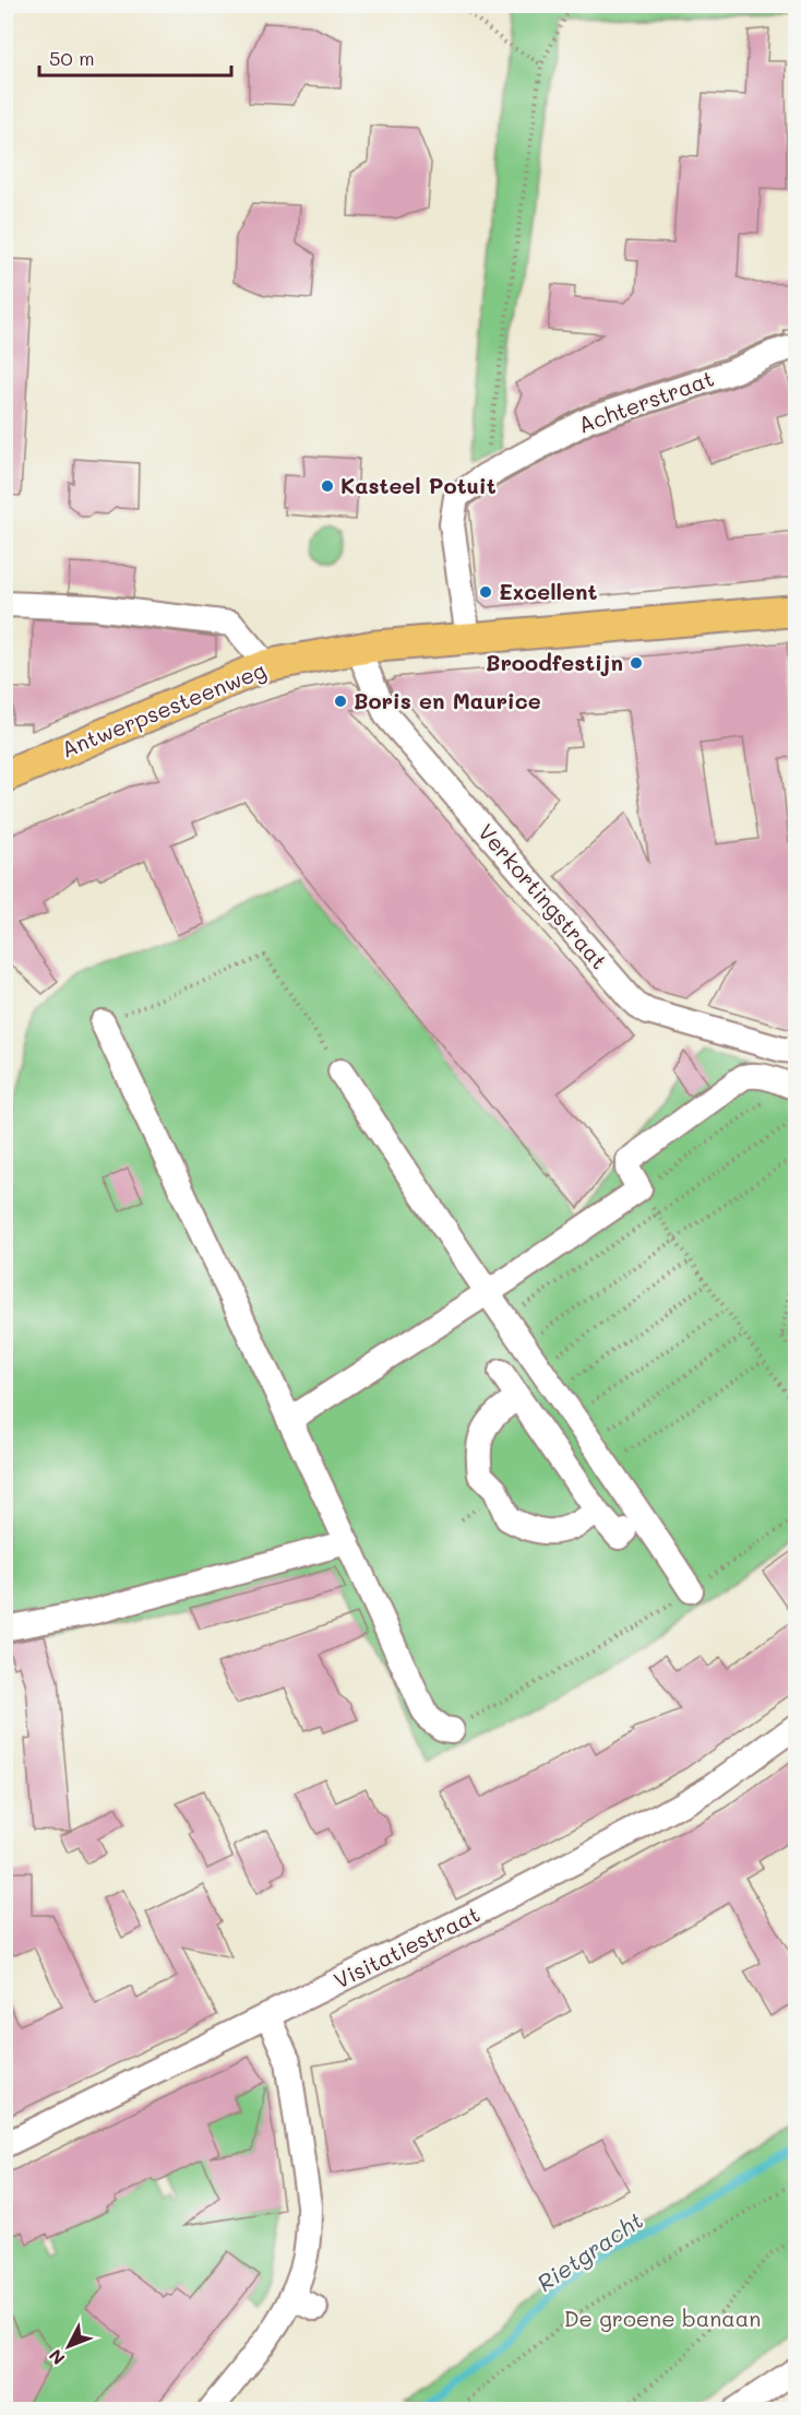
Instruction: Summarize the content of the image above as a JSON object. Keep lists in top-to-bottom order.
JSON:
{
  "streets": {
    "main road": ["Antwerpsesteenweg"],
    "street": ["Achterstraat", "Verkortingstraat", "Visitatiestraat"]
  },
  "crossings": [
    ["Achterstraat", "Antwerpsesteenweg"],
    ["Antwerpsesteenweg", "Verkortingstraat"]
  ],
  "water": ["Rietgracht"],
  "parks": ["De groene banaan"],
  "places": [
    "Kasteel Potuit",
    "Excellent",
    "Broodfestijn",
    "Boris en Maurice"
  ],
  "scale_bar": "50 m",
  "north": "bottom left"
}
